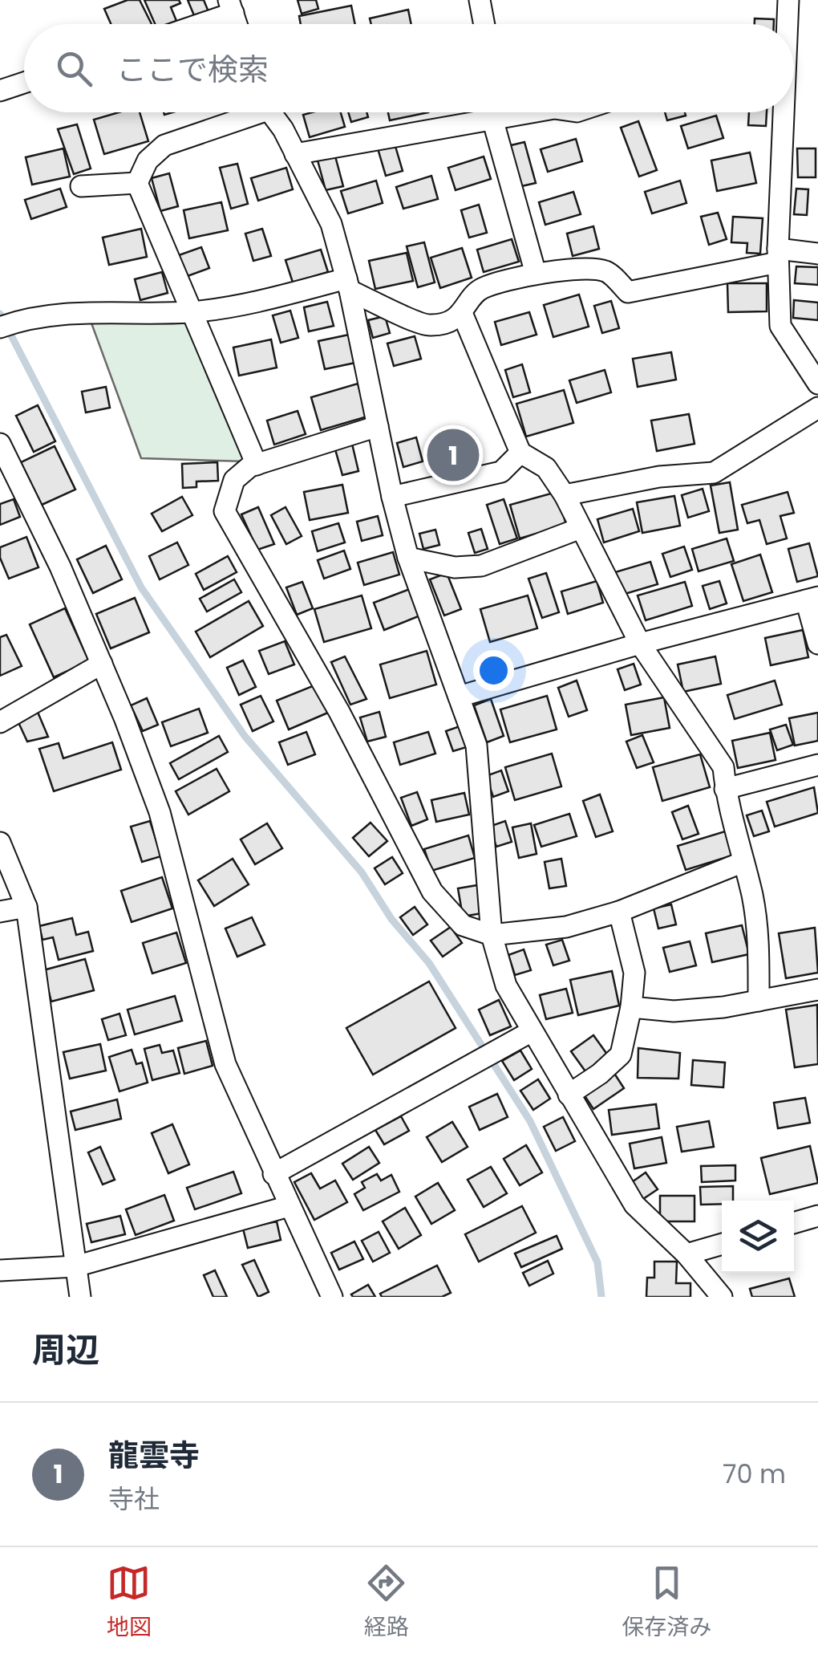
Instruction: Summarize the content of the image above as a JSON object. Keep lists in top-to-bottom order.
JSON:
{
  "page": {
    "search": "ここで検索",
    "pins": "1",
    "heading": "周辺",
    "list": [
      {
        "mark": "1",
        "name": "龍雲寺",
        "note": "寺社",
        "value": "70 m"
      }
    ],
    "nav": ["地図", "経路", "保存済み"]
  }
}
